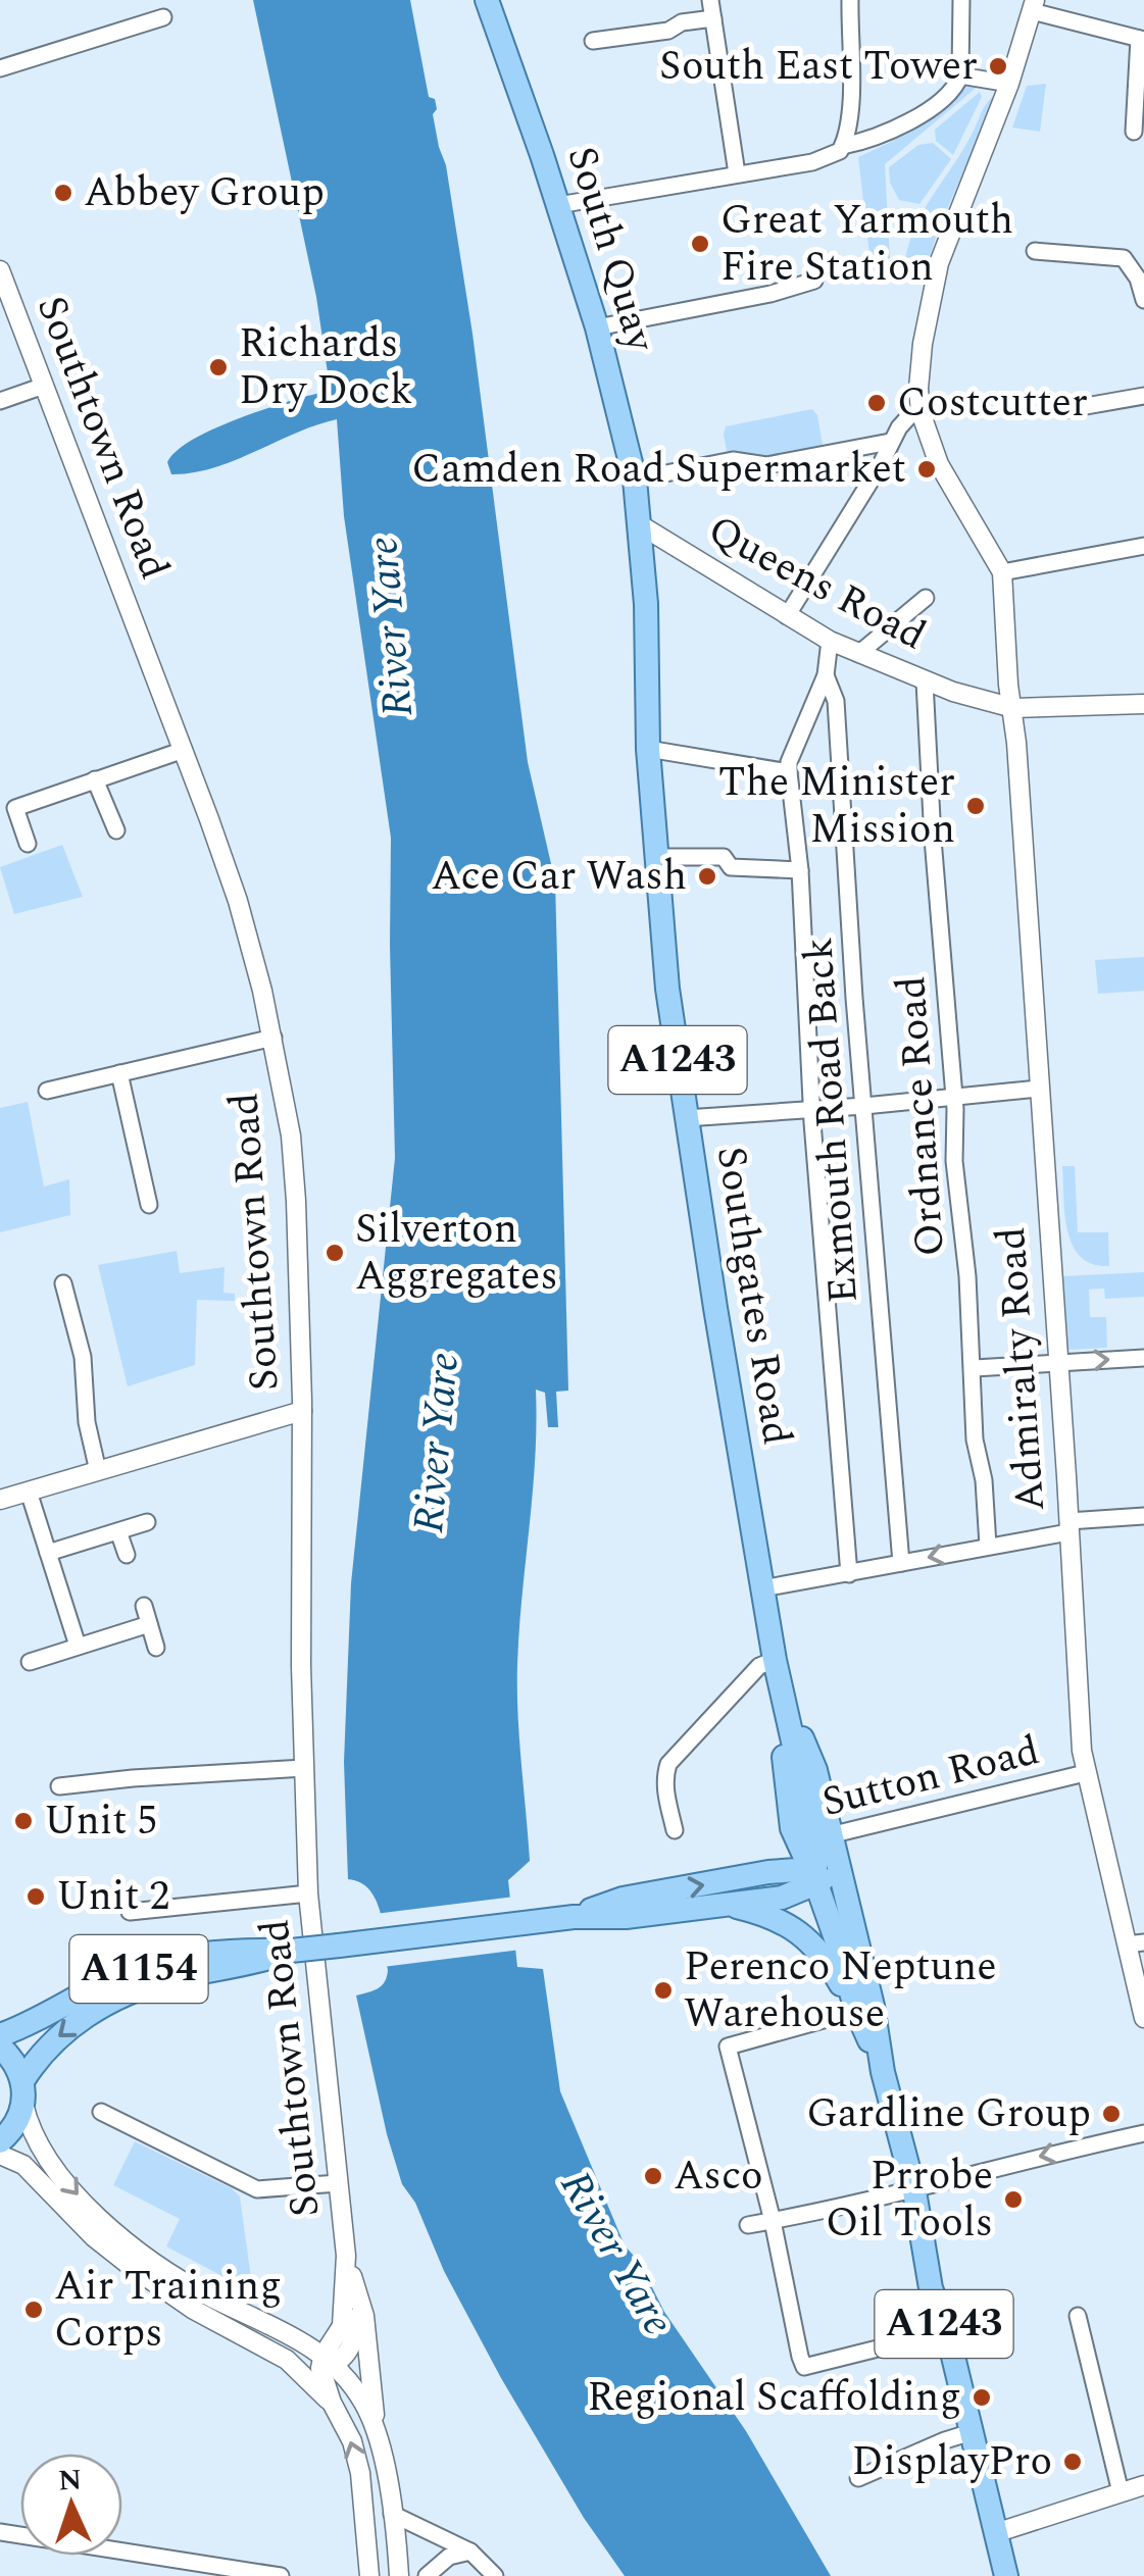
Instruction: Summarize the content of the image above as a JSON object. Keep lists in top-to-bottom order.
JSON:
{
  "streets": {
    "main road": [
      "South Quay",
      "A1243",
      "Southgates Road",
      "A1154"
    ],
    "street": [
      "Southtown Road",
      "Queens Road",
      "Ordnance Road",
      "Exmouth Road Back",
      "Admiralty Road",
      "Sutton Road"
    ]
  },
  "crossings": [
    ["South Quay", "Queens Road"],
    ["South Quay", "Southgates Road"],
    ["Queens Road", "Ordnance Road"],
    ["Queens Road", "Southgates Road"],
    ["Queens Road", "Admiralty Road"],
    ["A1243", "Southgates Road"],
    ["A1243", "Sutton Road"],
    ["A1243", "A1154"],
    ["Admiralty Road", "Sutton Road"]
  ],
  "water": ["River Yare"],
  "places": [
    "South East Tower",
    "Abbey Group",
    "Great Yarmouth Fire Station",
    "Richards Dry Dock",
    "Costcutter",
    "Camden Road Supermarket",
    "The Minister Mission",
    "Ace Car Wash",
    "Silverton Aggregates",
    "Unit 5",
    "Unit 2",
    "Perenco Neptune Warehouse",
    "Gardline Group",
    "Asco",
    "Prrobe Oil Tools",
    "Air Training Corps",
    "Regional Scaffolding",
    "DisplayPro"
  ],
  "north": "top"
}
